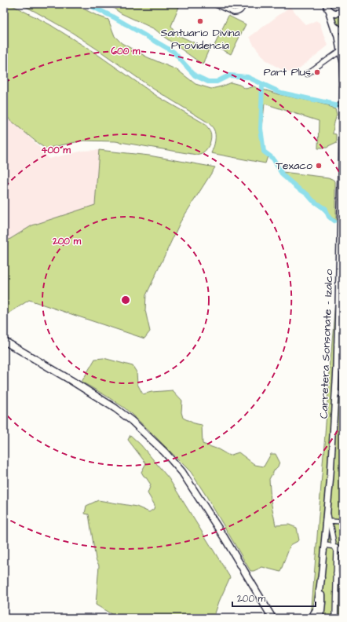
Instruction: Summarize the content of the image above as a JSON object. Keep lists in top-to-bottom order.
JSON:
{
  "streets": {
    "main road": ["Carretera Sonsonate - Izalco"]
  },
  "places": ["Santuario Divina Providencia", "Part Plus", "Texaco"],
  "scale_bar": "200 m",
  "rings": ["600 m", "400 m", "200 m"]
}
